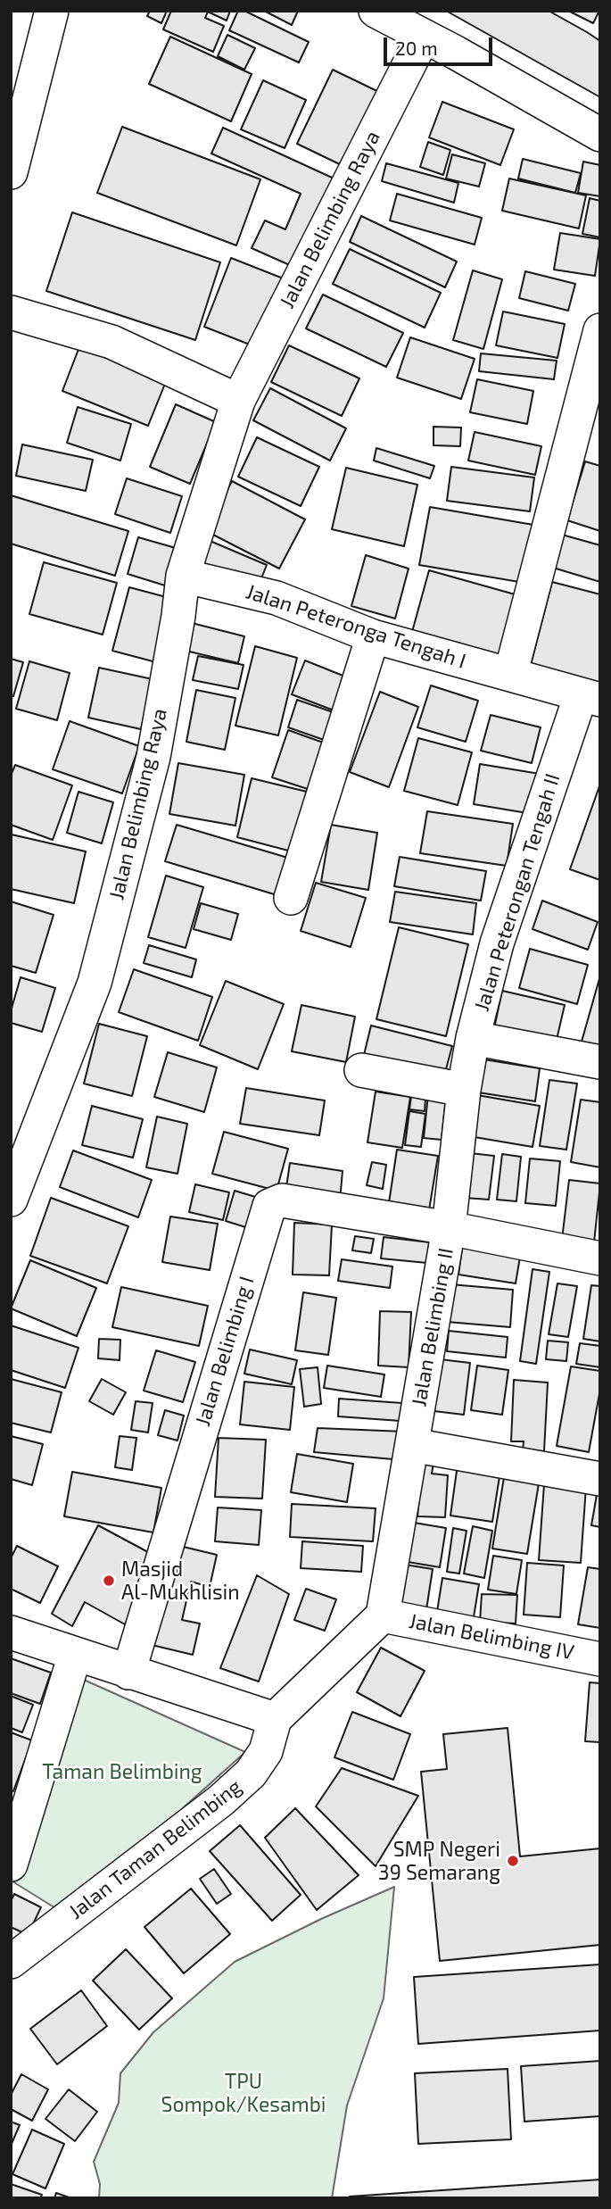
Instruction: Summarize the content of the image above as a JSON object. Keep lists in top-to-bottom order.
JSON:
{
  "streets": {
    "street": [
      "Jalan Belimbing Raya",
      "Jalan Peteronga Tengah I",
      "Jalan Peterongan Tengah II",
      "Jalan Belimbing II",
      "Jalan Belimbing I",
      "Jalan Belimbing IV",
      "Jalan Taman Belimbing"
    ]
  },
  "crossings": [
    ["Jalan Belimbing Raya", "Jalan Peteronga Tengah I"],
    ["Jalan Peteronga Tengah I", "Jalan Peterongan Tengah II"],
    ["Jalan Peterongan Tengah II", "Jalan Belimbing II"],
    ["Jalan Belimbing II", "Jalan Belimbing I"],
    ["Jalan Belimbing II", "Jalan Belimbing IV"]
  ],
  "parks": ["Taman Belimbing", "TPU Sompok/Kesambi"],
  "places": ["Masjid Al-Mukhlisin", "SMP Negeri 39 Semarang"],
  "scale_bar": "20 m"
}
